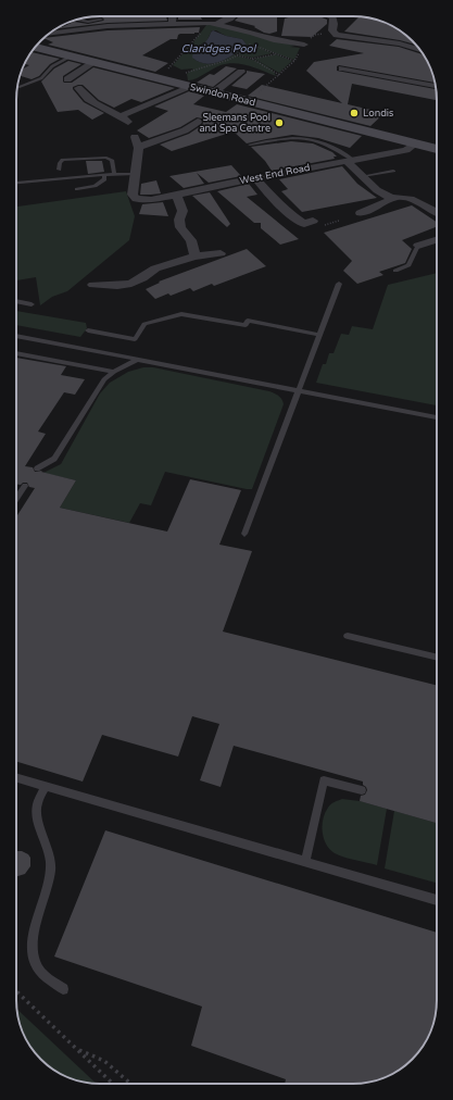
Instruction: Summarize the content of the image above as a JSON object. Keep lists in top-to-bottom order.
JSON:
{
  "streets": {
    "main road": ["Swindon Road"],
    "street": ["West End Road"]
  },
  "crossings": [
    ["Swindon Road", "West End Road"]
  ],
  "water": ["Claridges Pool"],
  "places": ["Londis", "Sleemans Pool and Spa Centre"]
}
